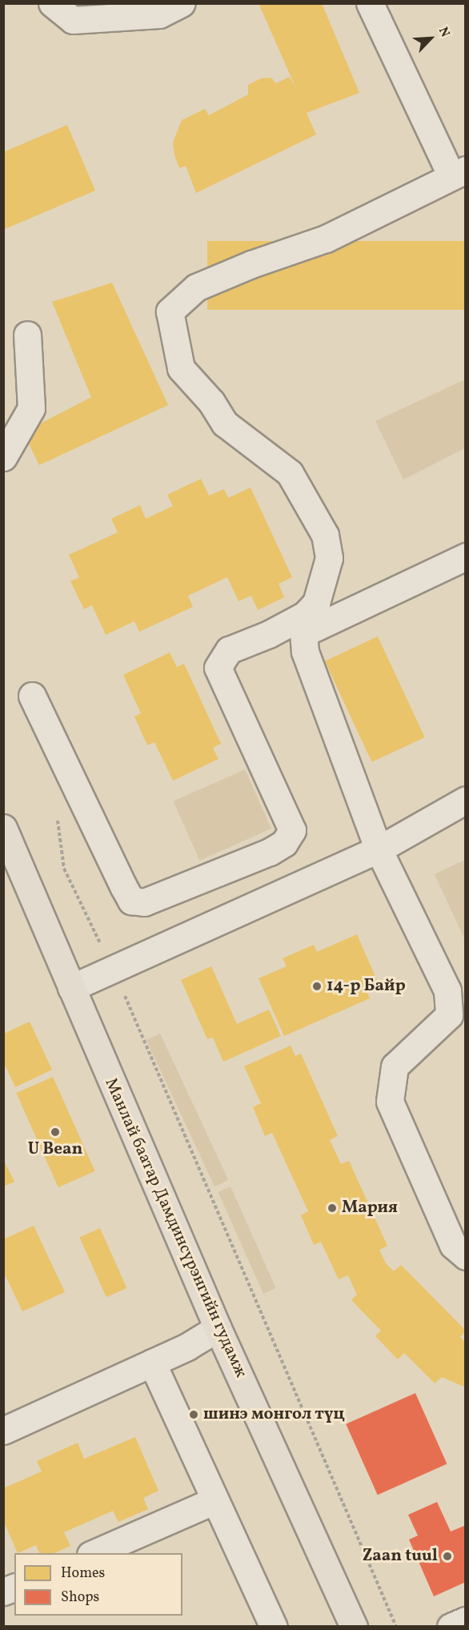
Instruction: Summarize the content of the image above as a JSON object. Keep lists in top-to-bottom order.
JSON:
{
  "streets": {
    "main road": ["Манлай баатар Дамдинсүрэнгийн гудамж"]
  },
  "places": [
    "14-р Байр",
    "U Bean",
    "Мария",
    "шинэ монгол түц",
    "Zaan tuul"
  ],
  "legend": ["Homes", "Shops"],
  "north": "top right"
}
